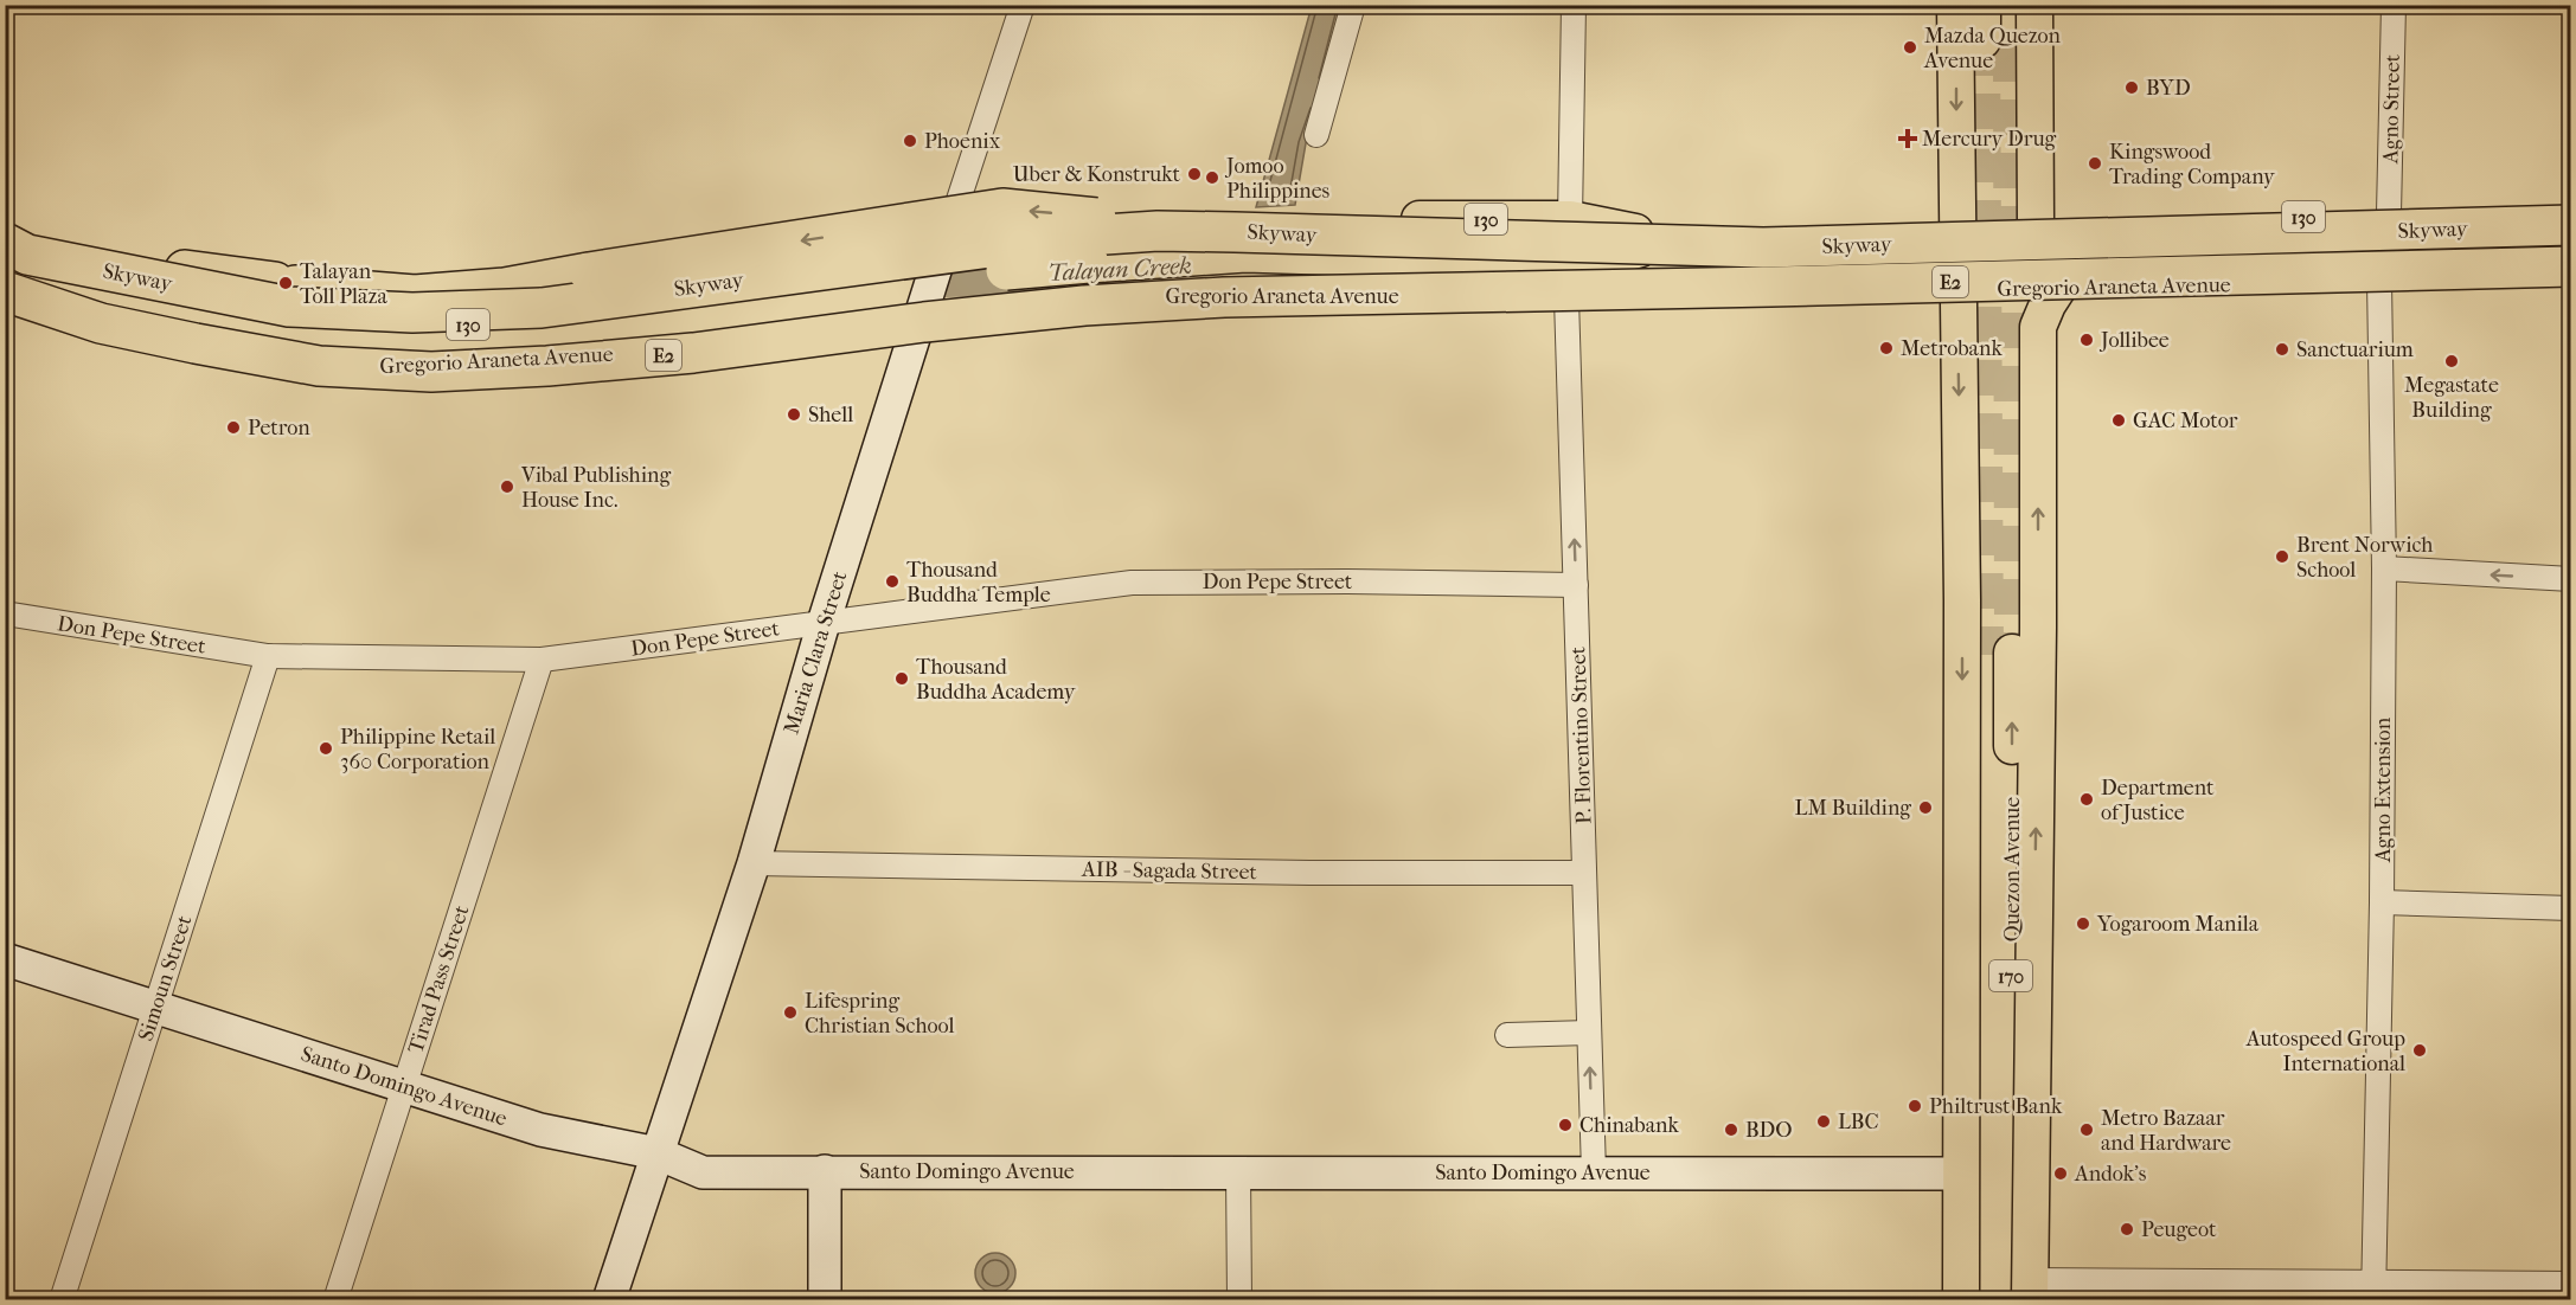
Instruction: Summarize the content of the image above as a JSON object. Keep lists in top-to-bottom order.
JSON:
{
  "streets": {
    "highway": ["Skyway", "E2"],
    "main road": [
      "130",
      "Gregorio Araneta Avenue",
      "Maria Clara Street",
      "Quezon Avenue",
      "170",
      "Santo Domingo Avenue"
    ],
    "street": [
      "Agno Street",
      "Don Pepe Street",
      "P. Florentino Street",
      "Agno Extension",
      "AIB - Sagada Street",
      "Simoun Street",
      "Tirad Pass Street"
    ]
  },
  "crossings": [
    ["Agno Street", "Gregorio Araneta Avenue"],
    ["Skyway", "Gregorio Araneta Avenue"],
    ["Gregorio Araneta Avenue", "Maria Clara Street"],
    ["Gregorio Araneta Avenue", "P. Florentino Street"],
    ["Gregorio Araneta Avenue", "Agno Extension"],
    ["Don Pepe Street", "Maria Clara Street"],
    ["Don Pepe Street", "P. Florentino Street"],
    ["Don Pepe Street", "Simoun Street"],
    ["Don Pepe Street", "Tirad Pass Street"],
    ["Maria Clara Street", "AIB - Sagada Street"],
    ["Maria Clara Street", "Santo Domingo Avenue"],
    ["P. Florentino Street", "AIB - Sagada Street"],
    ["P. Florentino Street", "Santo Domingo Avenue"],
    ["Simoun Street", "Santo Domingo Avenue"],
    ["Tirad Pass Street", "Santo Domingo Avenue"]
  ],
  "one_way": ["P. Florentino Street"],
  "water": ["Talayan Creek"],
  "places": {
    "other": [
      "Mazda Quezon Avenue",
      "BYD",
      "Phoenix",
      "Kingswood Trading Company",
      "Uber & Konstrukt",
      "Jomoo Philippines",
      "Talayan Toll Plaza",
      "Jollibee",
      "Metrobank",
      "Sanctuarium",
      "Megastate Building",
      "Shell",
      "GAC Motor",
      "Petron",
      "Vibal Publishing House Inc.",
      "Brent Norwich School",
      "Thousand Buddha Temple",
      "Thousand Buddha Academy",
      "Philippine Retail 360 Corporation",
      "Department of Justice",
      "LM Building",
      "Yogaroom Manila",
      "Lifespring Christian School",
      "Autospeed Group International",
      "Philtrust Bank",
      "LBC",
      "Chinabank",
      "BDO",
      "Metro Bazaar and Hardware",
      "Andok's",
      "Peugeot"
    ],
    "health": ["Mercury Drug"]
  }
}
